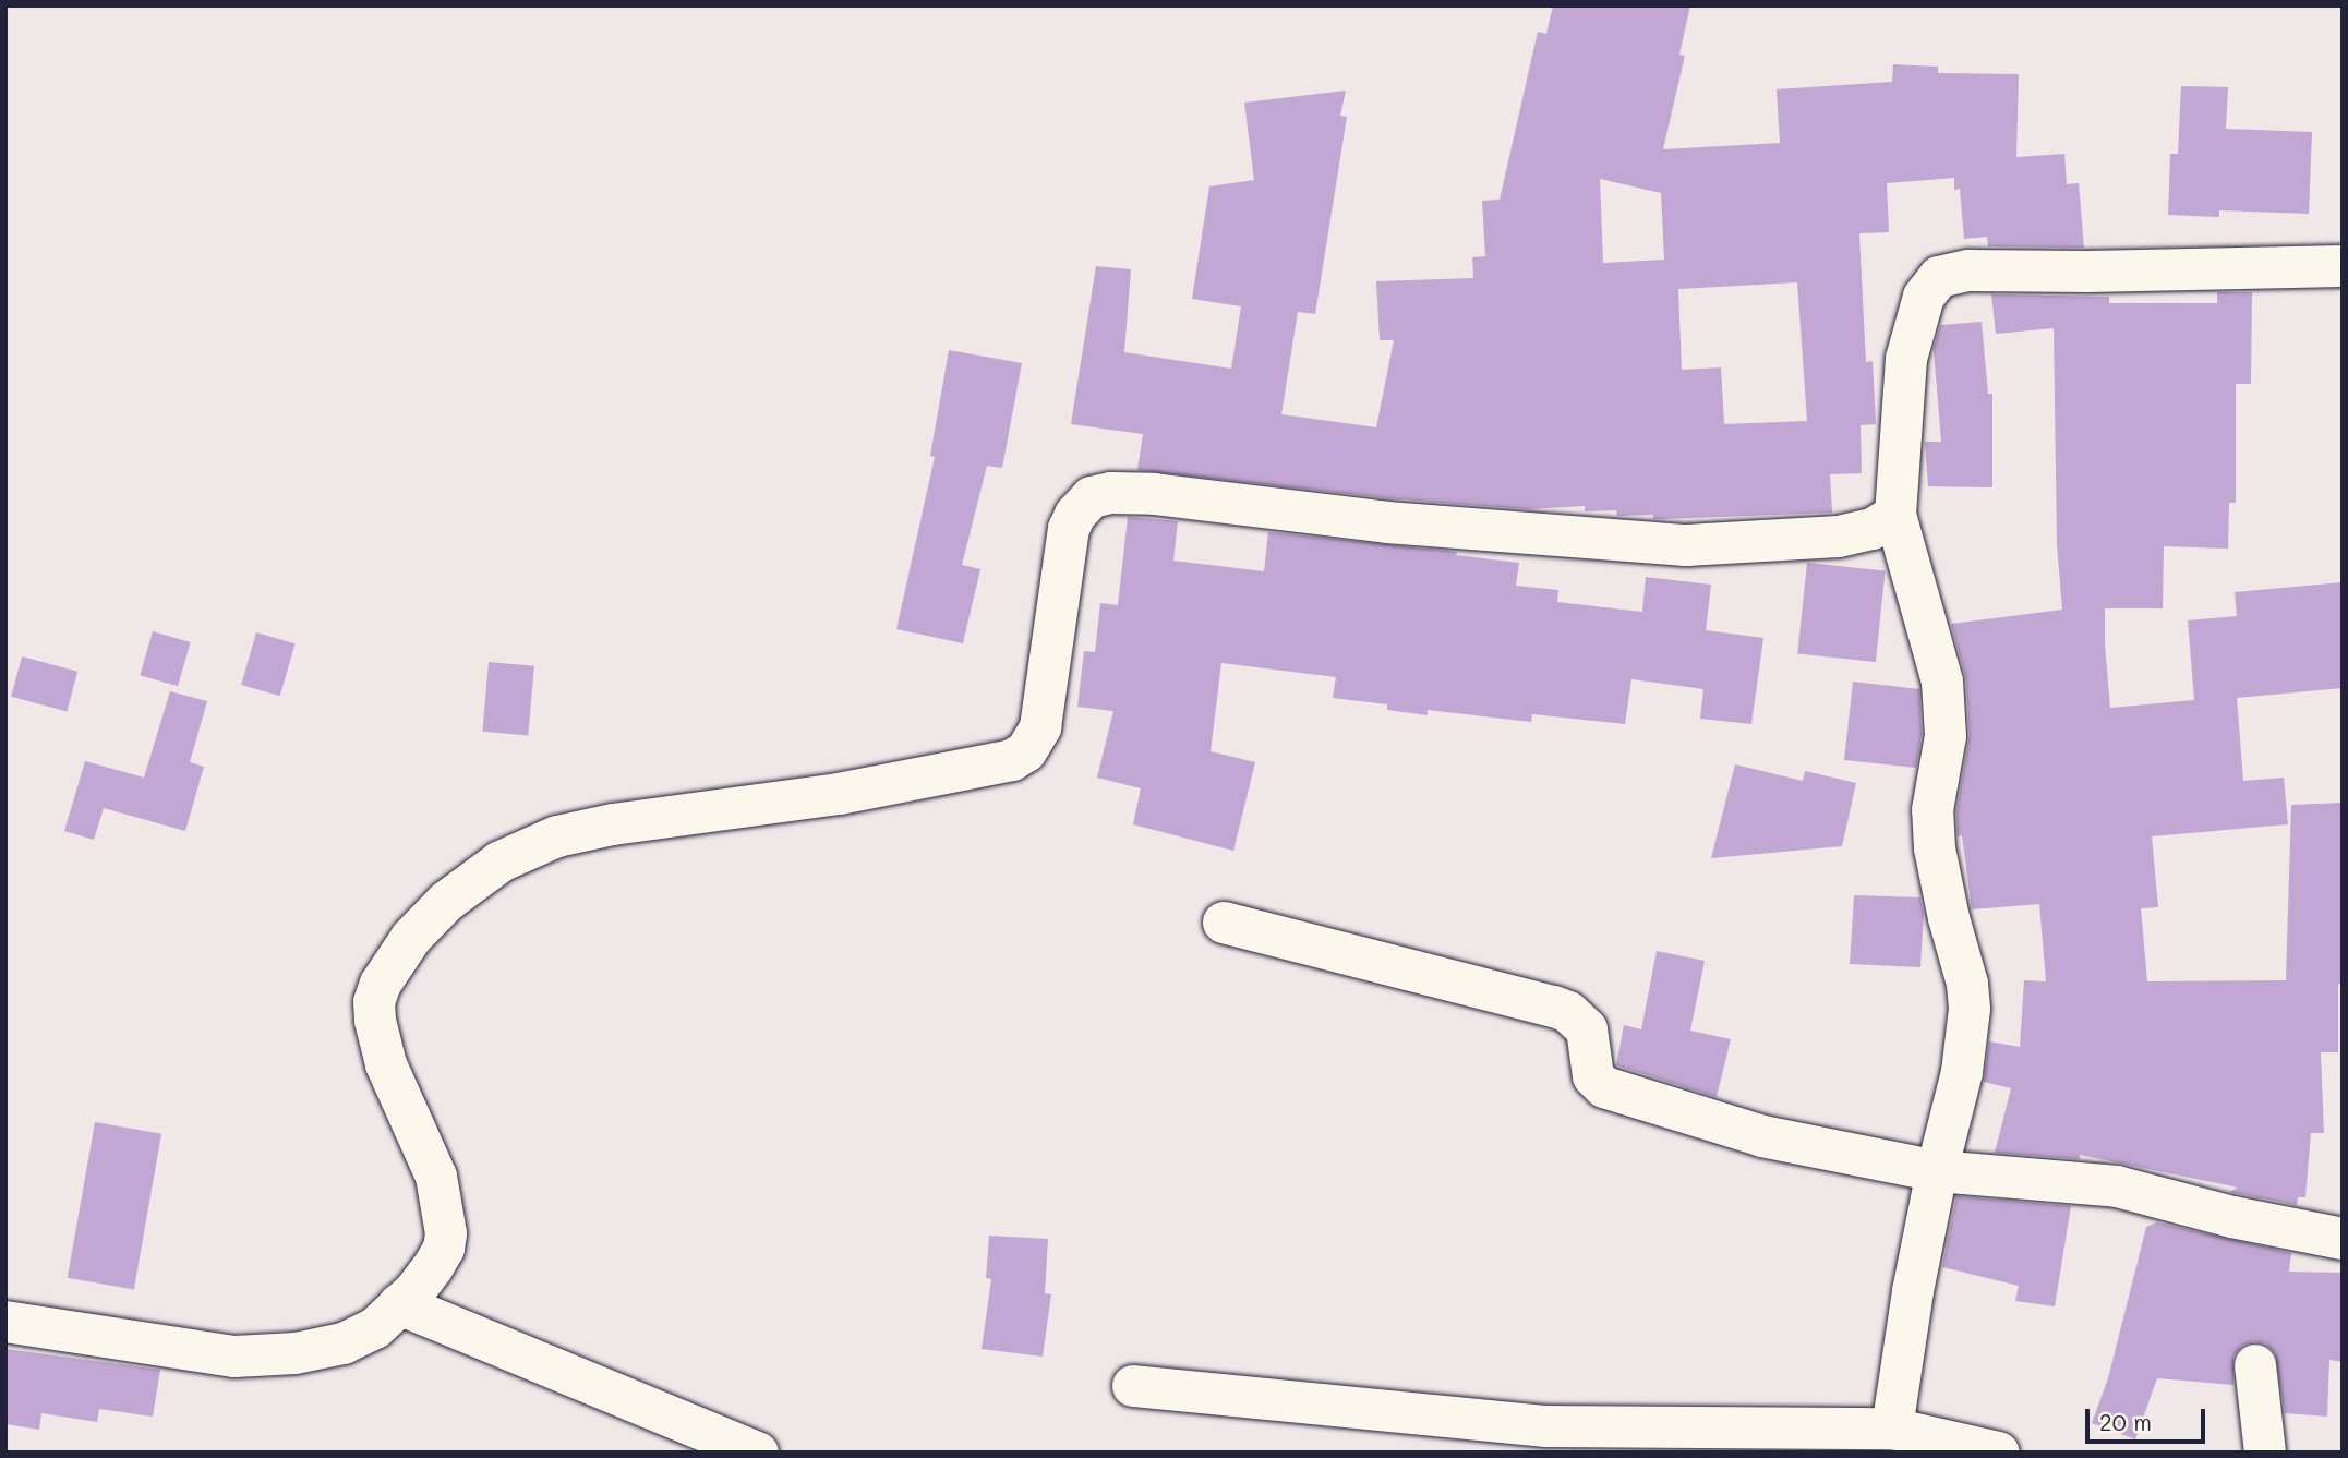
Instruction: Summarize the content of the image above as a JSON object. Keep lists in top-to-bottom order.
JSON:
{
  "scale_bar": "20 m"
}
